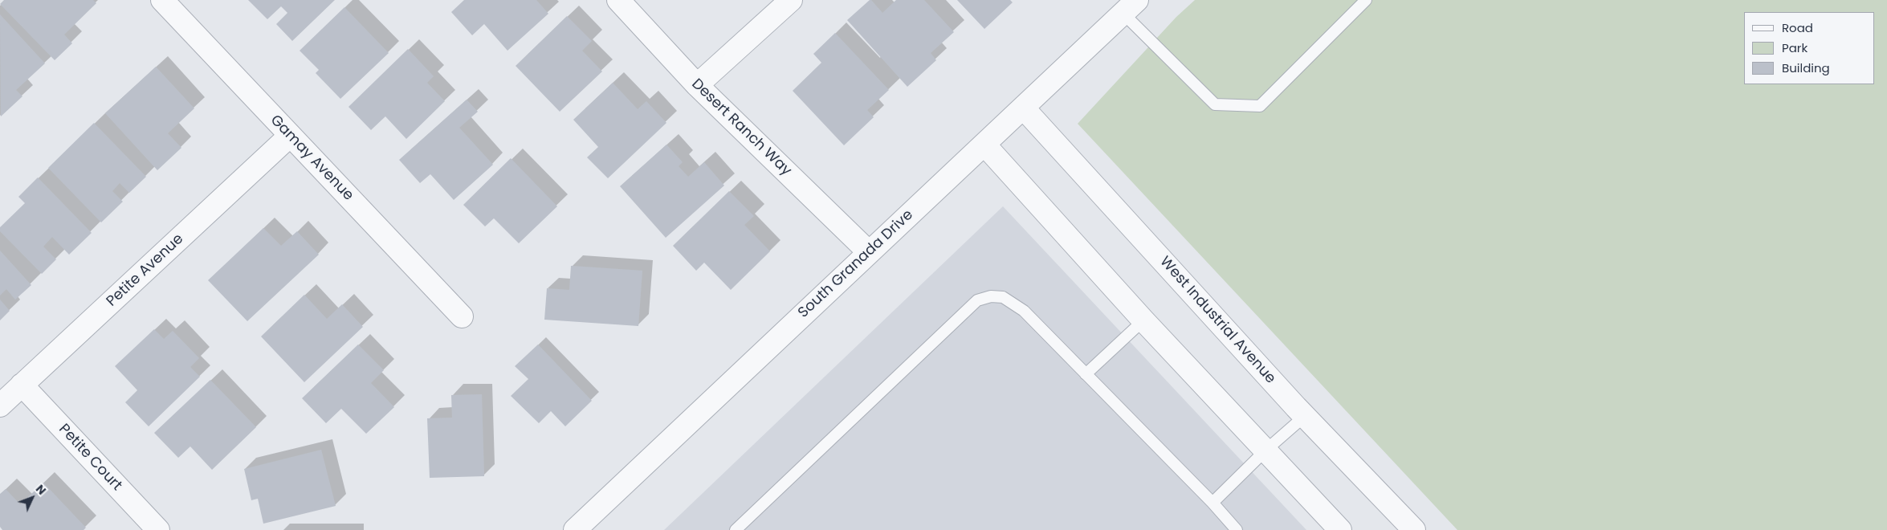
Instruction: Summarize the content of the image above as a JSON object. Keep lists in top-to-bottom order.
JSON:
{
  "streets": {
    "street": [
      "Desert Ranch Way",
      "Gamay Avenue",
      "South Granada Drive",
      "Petite Avenue",
      "West Industrial Avenue",
      "Petite Court"
    ]
  },
  "crossings": [
    ["Desert Ranch Way", "South Granada Drive"],
    ["Gamay Avenue", "Petite Avenue"],
    ["South Granada Drive", "West Industrial Avenue"],
    ["Petite Avenue", "Petite Court"]
  ],
  "legend": ["Road", "Park", "Building"],
  "north": "top right"
}
